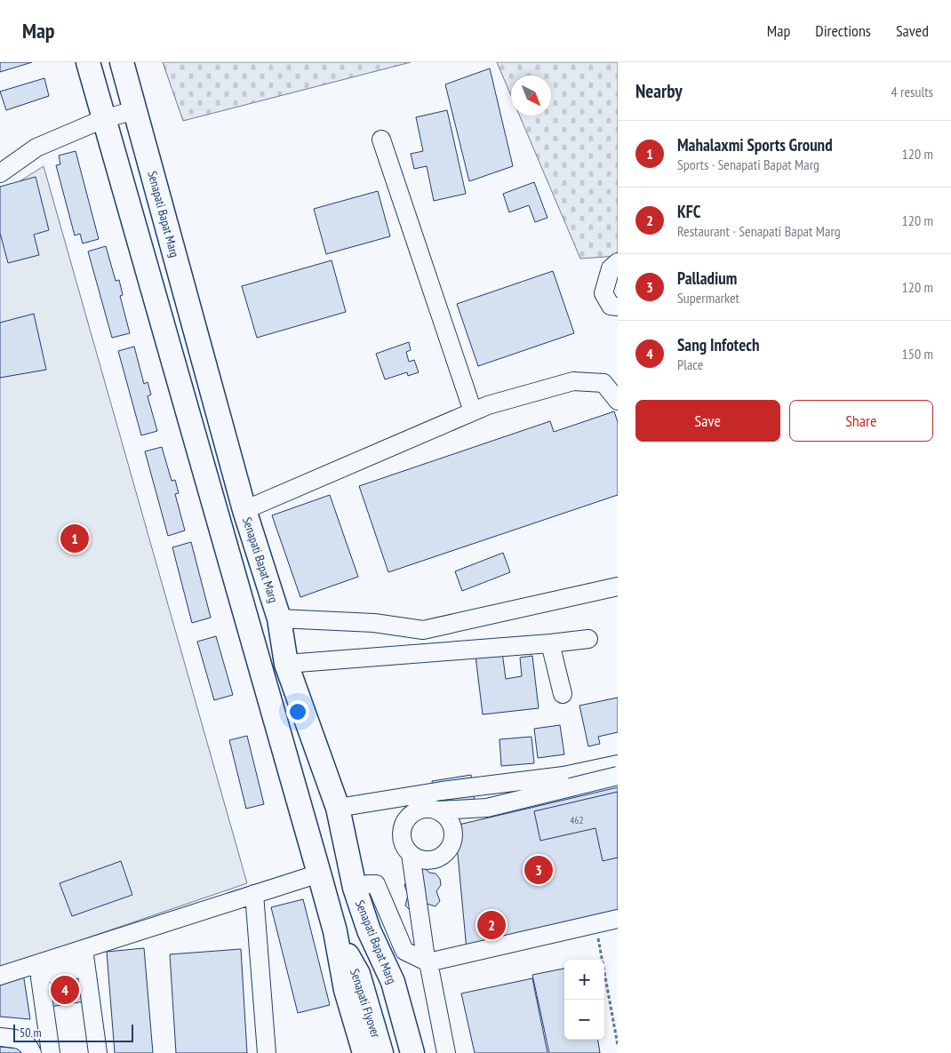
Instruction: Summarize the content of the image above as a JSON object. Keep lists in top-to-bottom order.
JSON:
{
  "streets": {
    "main road": ["Senapati Bapat Marg", "Senapati Flyover"]
  },
  "crossings": [
    ["Senapati Bapat Marg", "Senapati Flyover"]
  ],
  "house_numbers": ["462"],
  "scale_bar": "50 m",
  "north": "bottom right",
  "page": {
    "header": "Map",
    "nav": ["Map", "Directions", "Saved"],
    "heading": ["Nearby", "4 results"],
    "list": [
      {
        "mark": "1",
        "name": "Mahalaxmi Sports Ground",
        "note": "Sports · Senapati Bapat Marg",
        "value": "120 m"
      },
      {
        "mark": "2",
        "name": "KFC",
        "note": "Restaurant · Senapati Bapat Marg",
        "value": "120 m"
      },
      {
        "mark": "3",
        "name": "Palladium",
        "note": "Supermarket",
        "value": "120 m"
      },
      {
        "mark": "4",
        "name": "Sang Infotech",
        "note": "Place",
        "value": "150 m"
      }
    ],
    "buttons": ["Save", "Share"],
    "pins": [
      "1",
      "3",
      "2",
      "4"
    ],
    "map_buttons": ["+", "−"],
    "scale": "50 m"
  }
}
